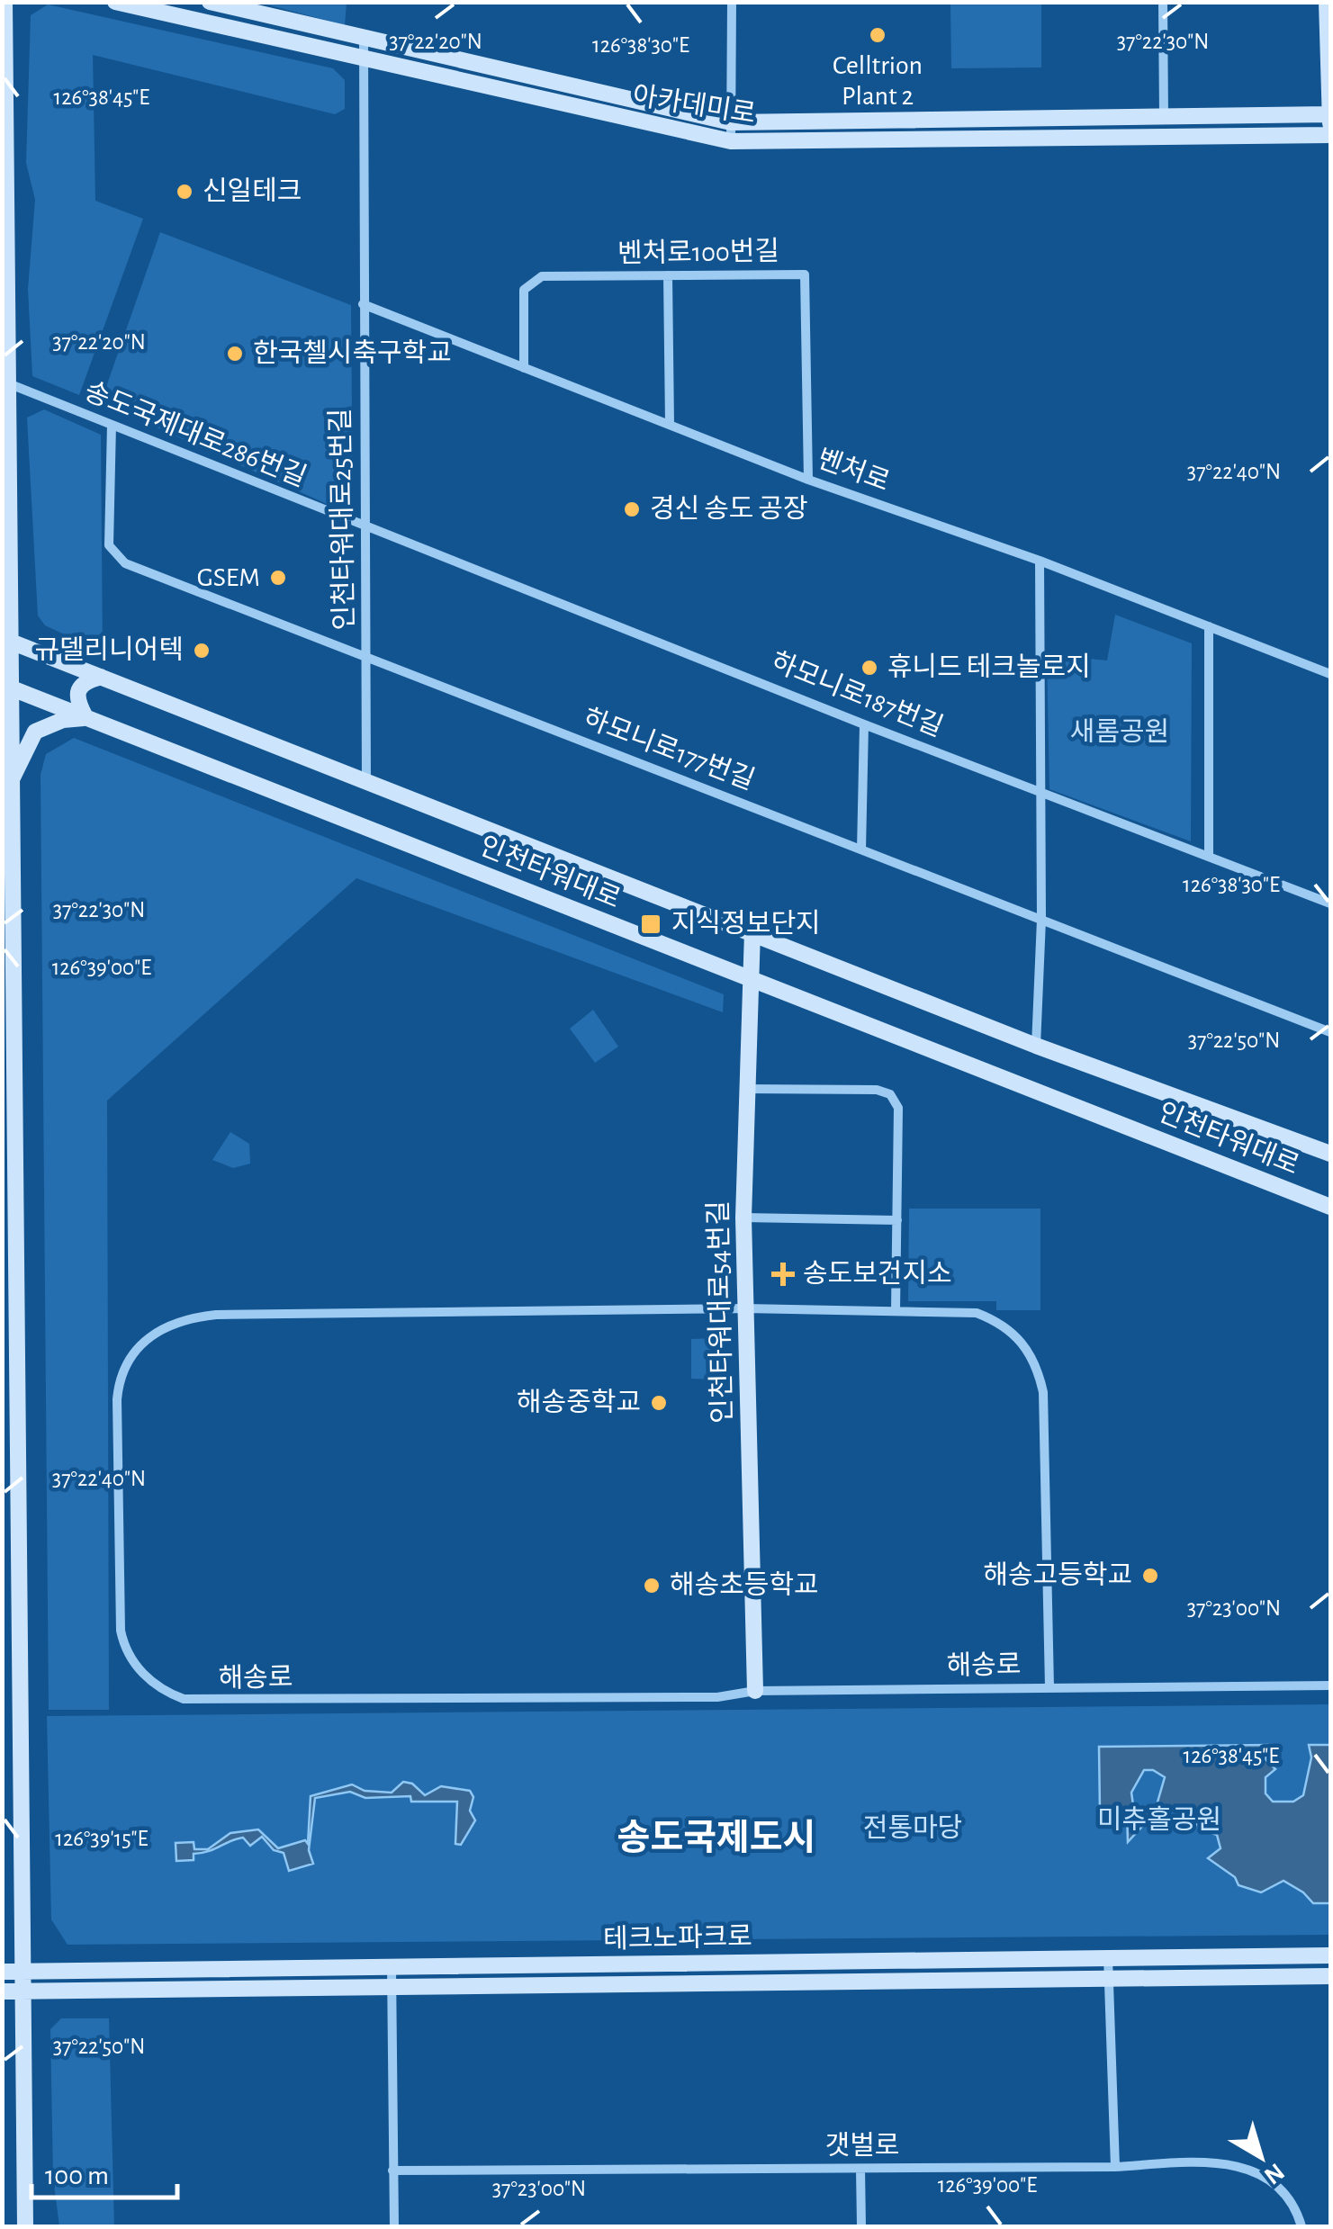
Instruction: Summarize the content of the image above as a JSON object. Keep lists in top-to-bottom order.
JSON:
{
  "streets": {
    "main road": [
      "아카데미로",
      "인천타워대로",
      "인천타워대로54번길",
      "테크노파크로"
    ],
    "street": [
      "벤처로100번길",
      "송도국제대로286번길",
      "벤처로",
      "인천타워대로25번길",
      "하모니로187번길",
      "하모니로177번길",
      "해송로",
      "갯벌로"
    ]
  },
  "crossings": [
    ["아카데미로", "인천타워대로25번길"],
    ["벤처로100번길", "벤처로"],
    ["송도국제대로286번길", "인천타워대로25번길"],
    ["송도국제대로286번길", "하모니로187번길"],
    ["송도국제대로286번길", "하모니로177번길"],
    ["벤처로", "인천타워대로25번길"],
    ["인천타워대로25번길", "하모니로187번길"],
    ["인천타워대로25번길", "하모니로177번길"],
    ["인천타워대로25번길", "인천타워대로"],
    ["인천타워대로", "인천타워대로54번길"],
    ["인천타워대로54번길", "해송로"]
  ],
  "districts": ["송도국제도시"],
  "parks": ["새롬공원", "미추홀공원", "전통마당"],
  "places": {
    "other": [
      "Celltrion Plant 2",
      "신일테크",
      "한국첼시축구학교",
      "경신 송도 공장",
      "GSEM",
      "규델리니어텍",
      "휴니드 테크놀로지",
      "해송중학교",
      "해송고등학교",
      "해송초등학교"
    ],
    "transit": ["지식정보단지"],
    "health": ["송도보건지소"]
  },
  "scale_bar": "100 m",
  "north": "bottom right",
  "coordinates": [
    "37°22'20\"N",
    "37°22'30\"N",
    "126°38'30\"E",
    "126°38'45\"E",
    "37°22'40\"N",
    "126°39'00\"E",
    "37°22'50\"N",
    "37°23'00\"N",
    "126°39'15\"E"
  ]
}
